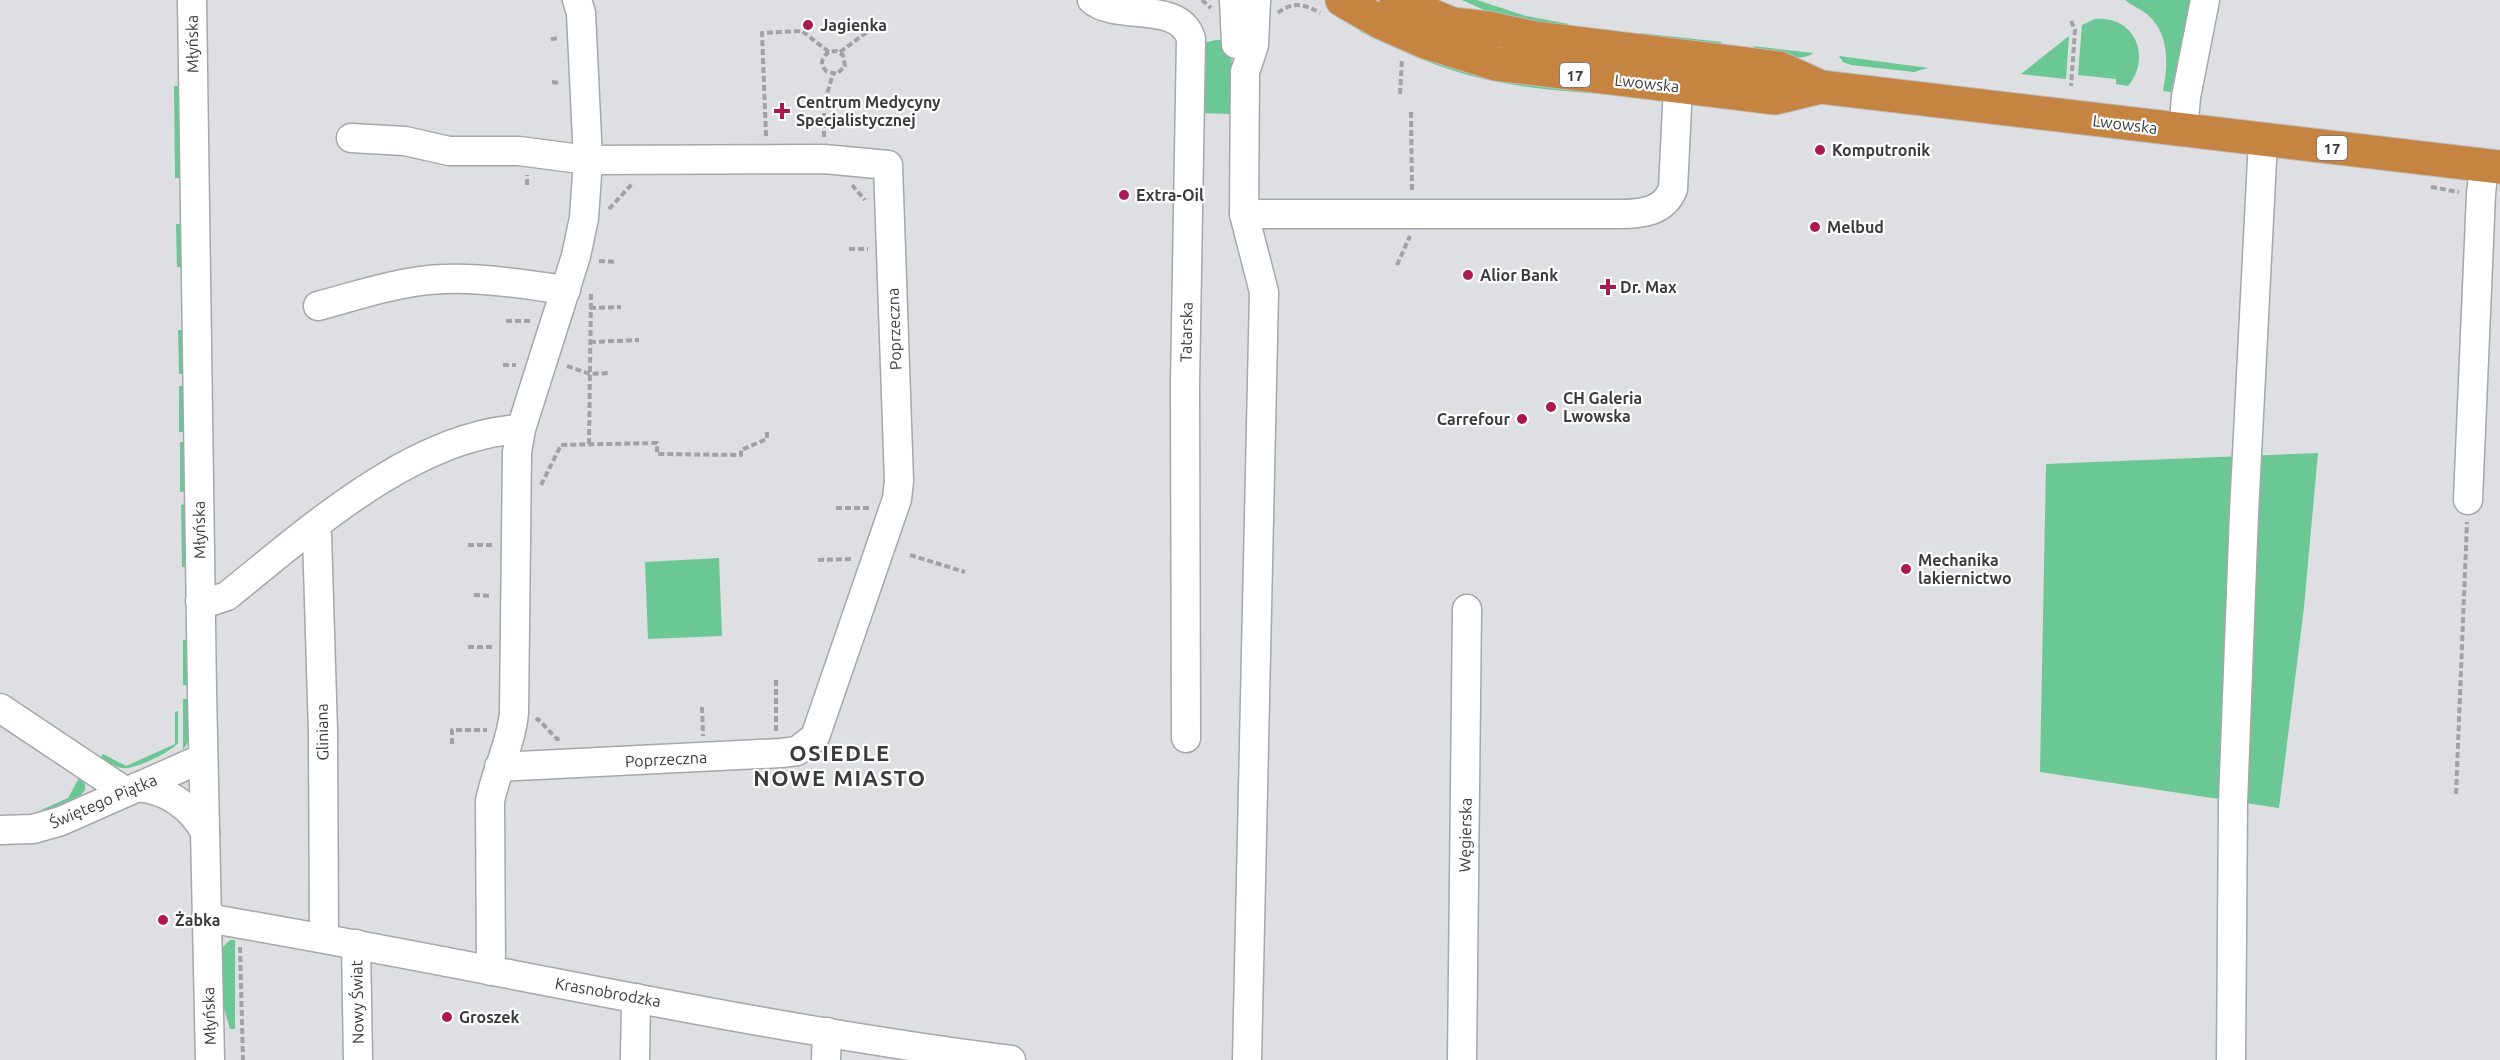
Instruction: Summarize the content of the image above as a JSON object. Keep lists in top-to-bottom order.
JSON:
{
  "streets": {
    "highway": ["17", "Lwowska"],
    "street": [
      "Młyńska",
      "Poprzeczna",
      "Tatarska",
      "Gliniana",
      "Świętego Piątka",
      "Węgierska",
      "Krasnobrodzka",
      "Nowy Świat"
    ]
  },
  "crossings": [
    ["Młyńska", "Świętego Piątka"],
    ["Młyńska", "Krasnobrodzka"],
    ["17", "Lwowska"],
    ["Gliniana", "Krasnobrodzka"],
    ["Krasnobrodzka", "Nowy Świat"]
  ],
  "districts": ["OSIEDLE NOWE MIASTO"],
  "places": {
    "other": [
      "Jagienka",
      "Komputronik",
      "Extra-Oil",
      "Melbud",
      "Alior Bank",
      "CH Galeria Lwowska",
      "Carrefour",
      "Mechanika lakiernictwo",
      "Żabka",
      "Groszek"
    ],
    "health": ["Centrum Medycyny Specjalistycznej", "Dr. Max"]
  }
}
